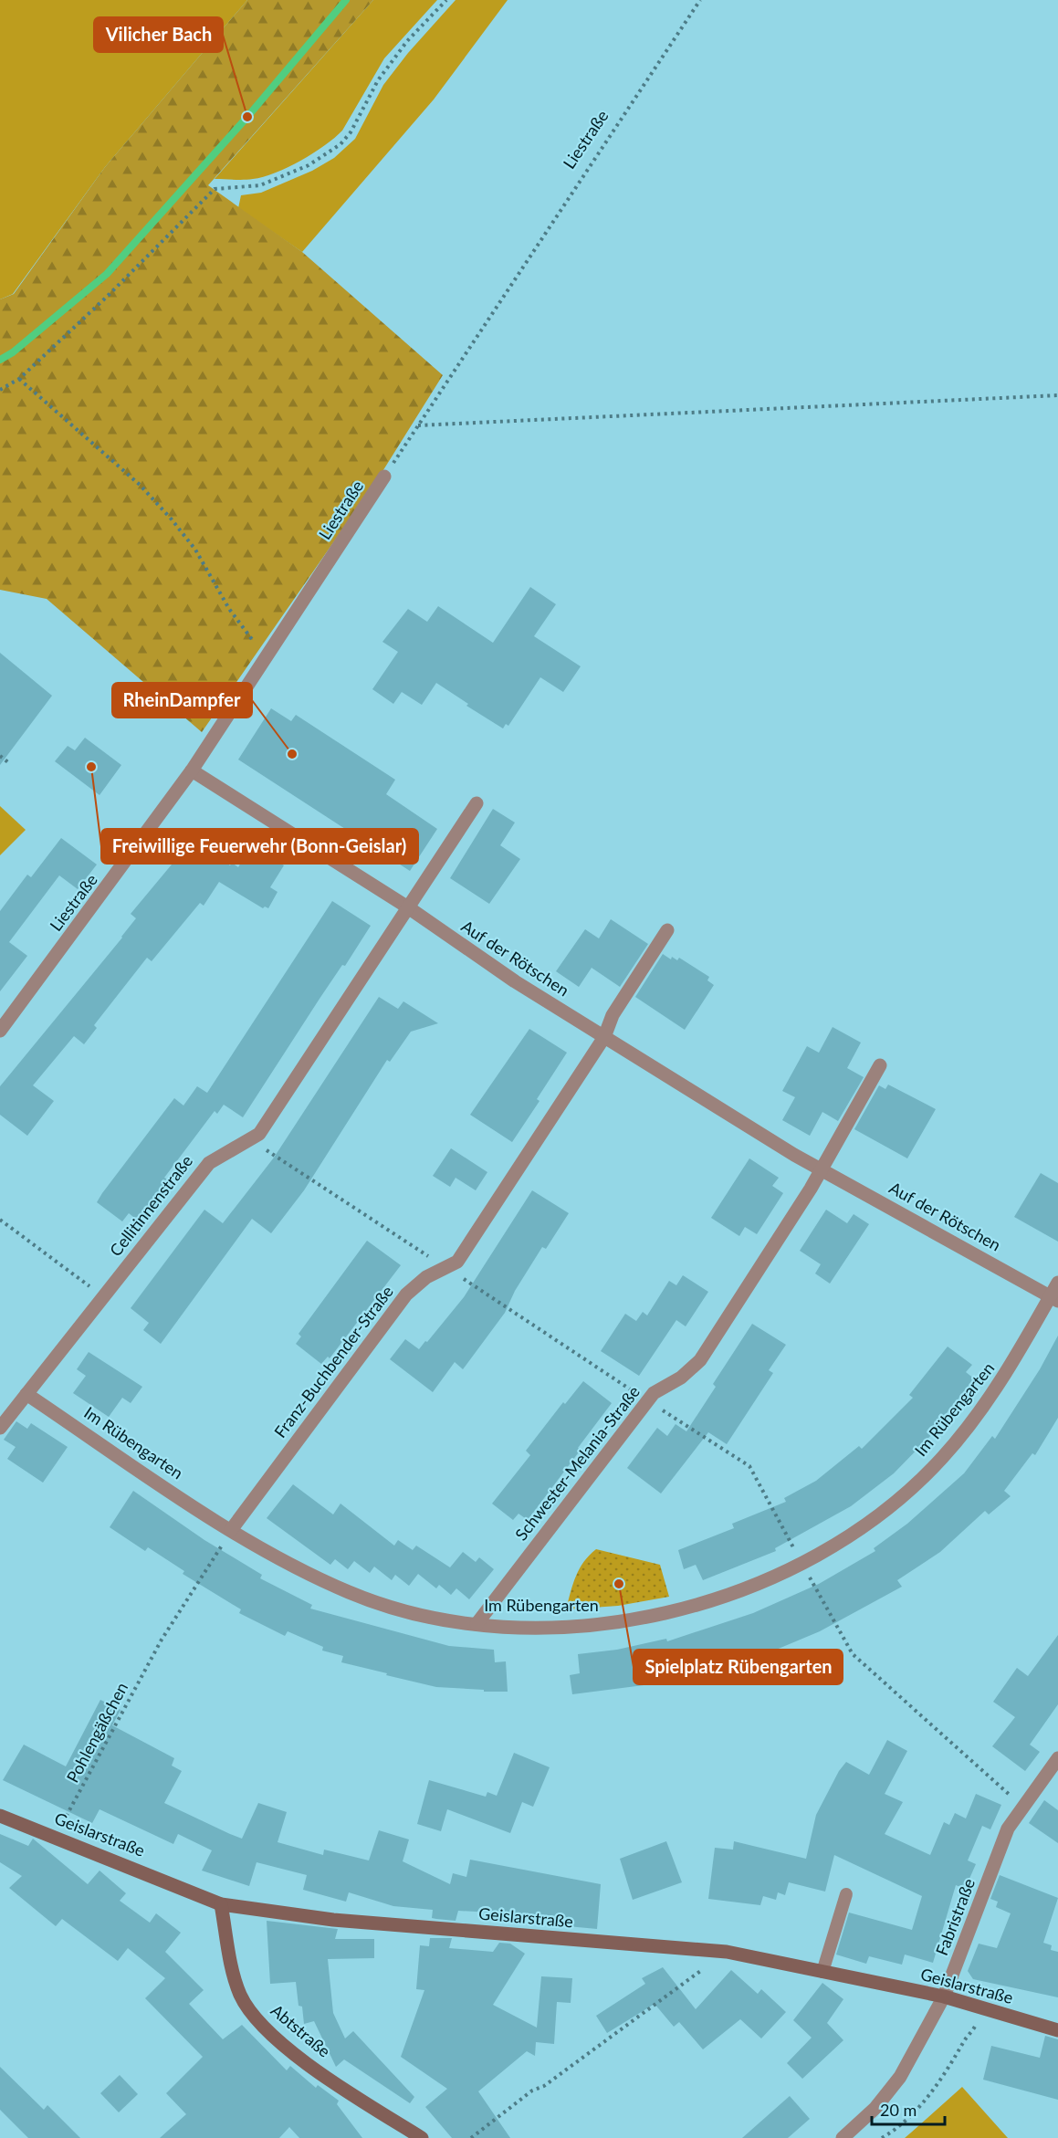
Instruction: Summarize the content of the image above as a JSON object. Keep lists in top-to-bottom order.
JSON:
{
  "streets": {
    "street": [
      "Liestraße",
      "Auf der Rötschen",
      "Cellitinnenstraße",
      "Franz-Buchbender-Straße",
      "Im Rübengarten",
      "Schwester-Melania-Straße",
      "Geislarstraße",
      "Fabristraße",
      "Abtstraße"
    ],
    "path": ["Pohlengäßchen"]
  },
  "crossings": [
    ["Liestraße", "Auf der Rötschen"],
    ["Auf der Rötschen", "Cellitinnenstraße"],
    ["Auf der Rötschen", "Franz-Buchbender-Straße"],
    ["Auf der Rötschen", "Im Rübengarten"],
    ["Auf der Rötschen", "Schwester-Melania-Straße"],
    ["Cellitinnenstraße", "Im Rübengarten"],
    ["Franz-Buchbender-Straße", "Im Rübengarten"],
    ["Franz-Buchbender-Straße", "Pohlengäßchen"],
    ["Im Rübengarten", "Schwester-Melania-Straße"],
    ["Im Rübengarten", "Pohlengäßchen"],
    ["Pohlengäßchen", "Geislarstraße"],
    ["Geislarstraße", "Fabristraße"],
    ["Geislarstraße", "Abtstraße"]
  ],
  "places": [
    "Vilicher Bach",
    "RheinDampfer",
    "Freiwillige Feuerwehr (Bonn-Geislar)",
    "Spielplatz Rübengarten"
  ],
  "scale_bar": "20 m"
}
